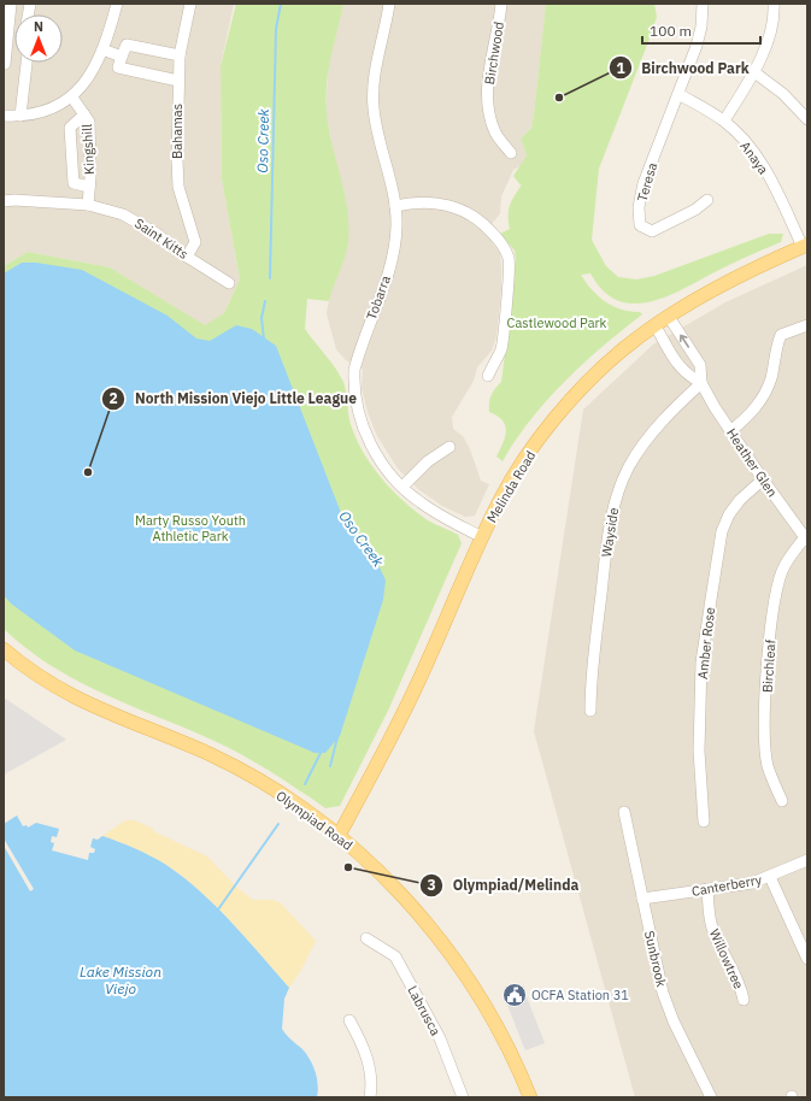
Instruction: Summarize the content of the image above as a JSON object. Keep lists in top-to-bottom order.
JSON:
{
  "streets": {
    "main road": ["Melinda Road", "Olympiad Road"],
    "street": [
      "Birchwood",
      "Bahamas",
      "Kingshill",
      "Anaya",
      "Teresa",
      "Saint Kitts",
      "Tobarra",
      "Heather Glen",
      "Wayside",
      "Amber Rose",
      "Birchleaf",
      "Canterberry",
      "Sunbrook",
      "Willowtree",
      "Labrusca"
    ]
  },
  "crossings": [
    ["Bahamas", "Saint Kitts"],
    ["Kingshill", "Saint Kitts"],
    ["Anaya", "Teresa"],
    ["Anaya", "Melinda Road"],
    ["Tobarra", "Melinda Road"],
    ["Heather Glen", "Melinda Road"],
    ["Heather Glen", "Wayside"],
    ["Heather Glen", "Amber Rose"],
    ["Heather Glen", "Birchleaf"],
    ["Melinda Road", "Olympiad Road"],
    ["Canterberry", "Sunbrook"],
    ["Canterberry", "Willowtree"]
  ],
  "water": ["Oso Creek", "Lake Mission Viejo"],
  "parks": ["Castlewood Park", "Marty Russo Youth Athletic Park"],
  "places": {
    "other": ["Birchwood Park", "North Mission Viejo Little League", "Olympiad/Melinda"],
    "public building": ["OCFA Station 31"]
  },
  "scale_bar": "100 m",
  "north": "top"
}
